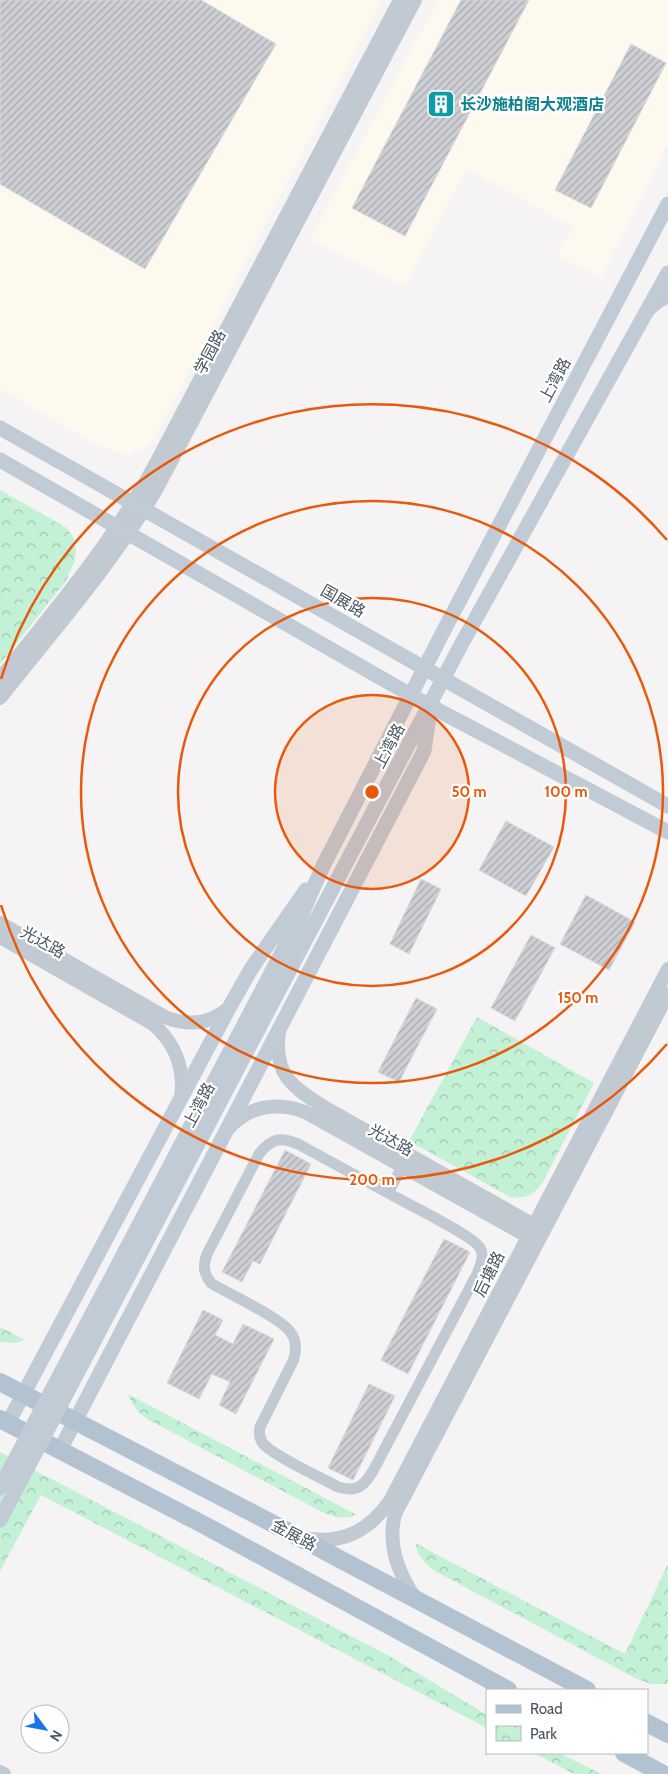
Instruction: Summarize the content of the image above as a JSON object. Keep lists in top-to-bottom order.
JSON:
{
  "streets": {
    "main road": ["上湾路", "国展路", "金展路"],
    "street": ["学园路", "光达路", "后塘路"]
  },
  "crossings": [
    ["学园路", "国展路"],
    ["上湾路", "国展路"],
    ["上湾路", "光达路"],
    ["上湾路", "金展路"],
    ["光达路", "后塘路"],
    ["后塘路", "金展路"]
  ],
  "places": {
    "building": ["长沙施柏阁大观酒店"]
  },
  "legend": ["Road", "Park"],
  "north": "bottom right",
  "rings": [
    "50 m",
    "100 m",
    "150 m",
    "200 m"
  ]
}
